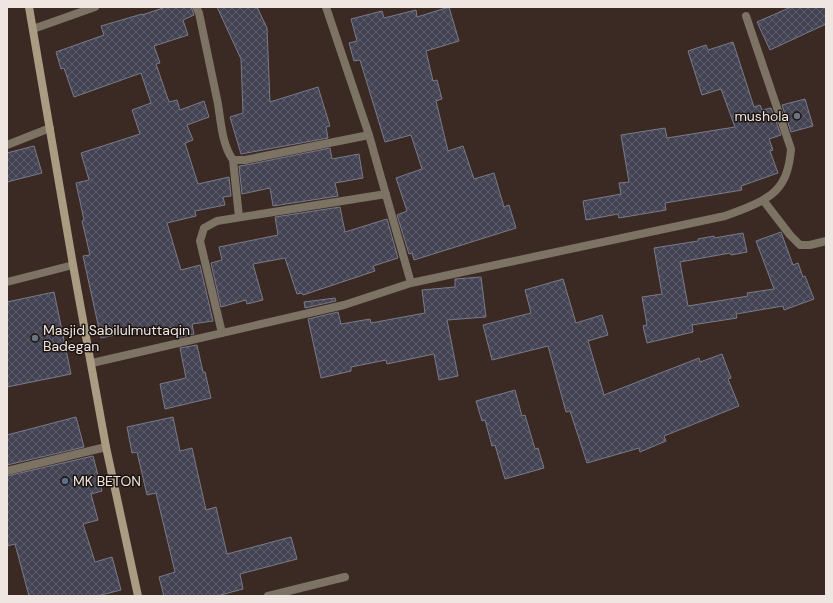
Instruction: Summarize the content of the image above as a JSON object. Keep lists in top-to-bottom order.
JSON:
{
  "places": ["mushola", "Masjid Sabilulmuttaqin Badegan", "MK BETON"]
}
